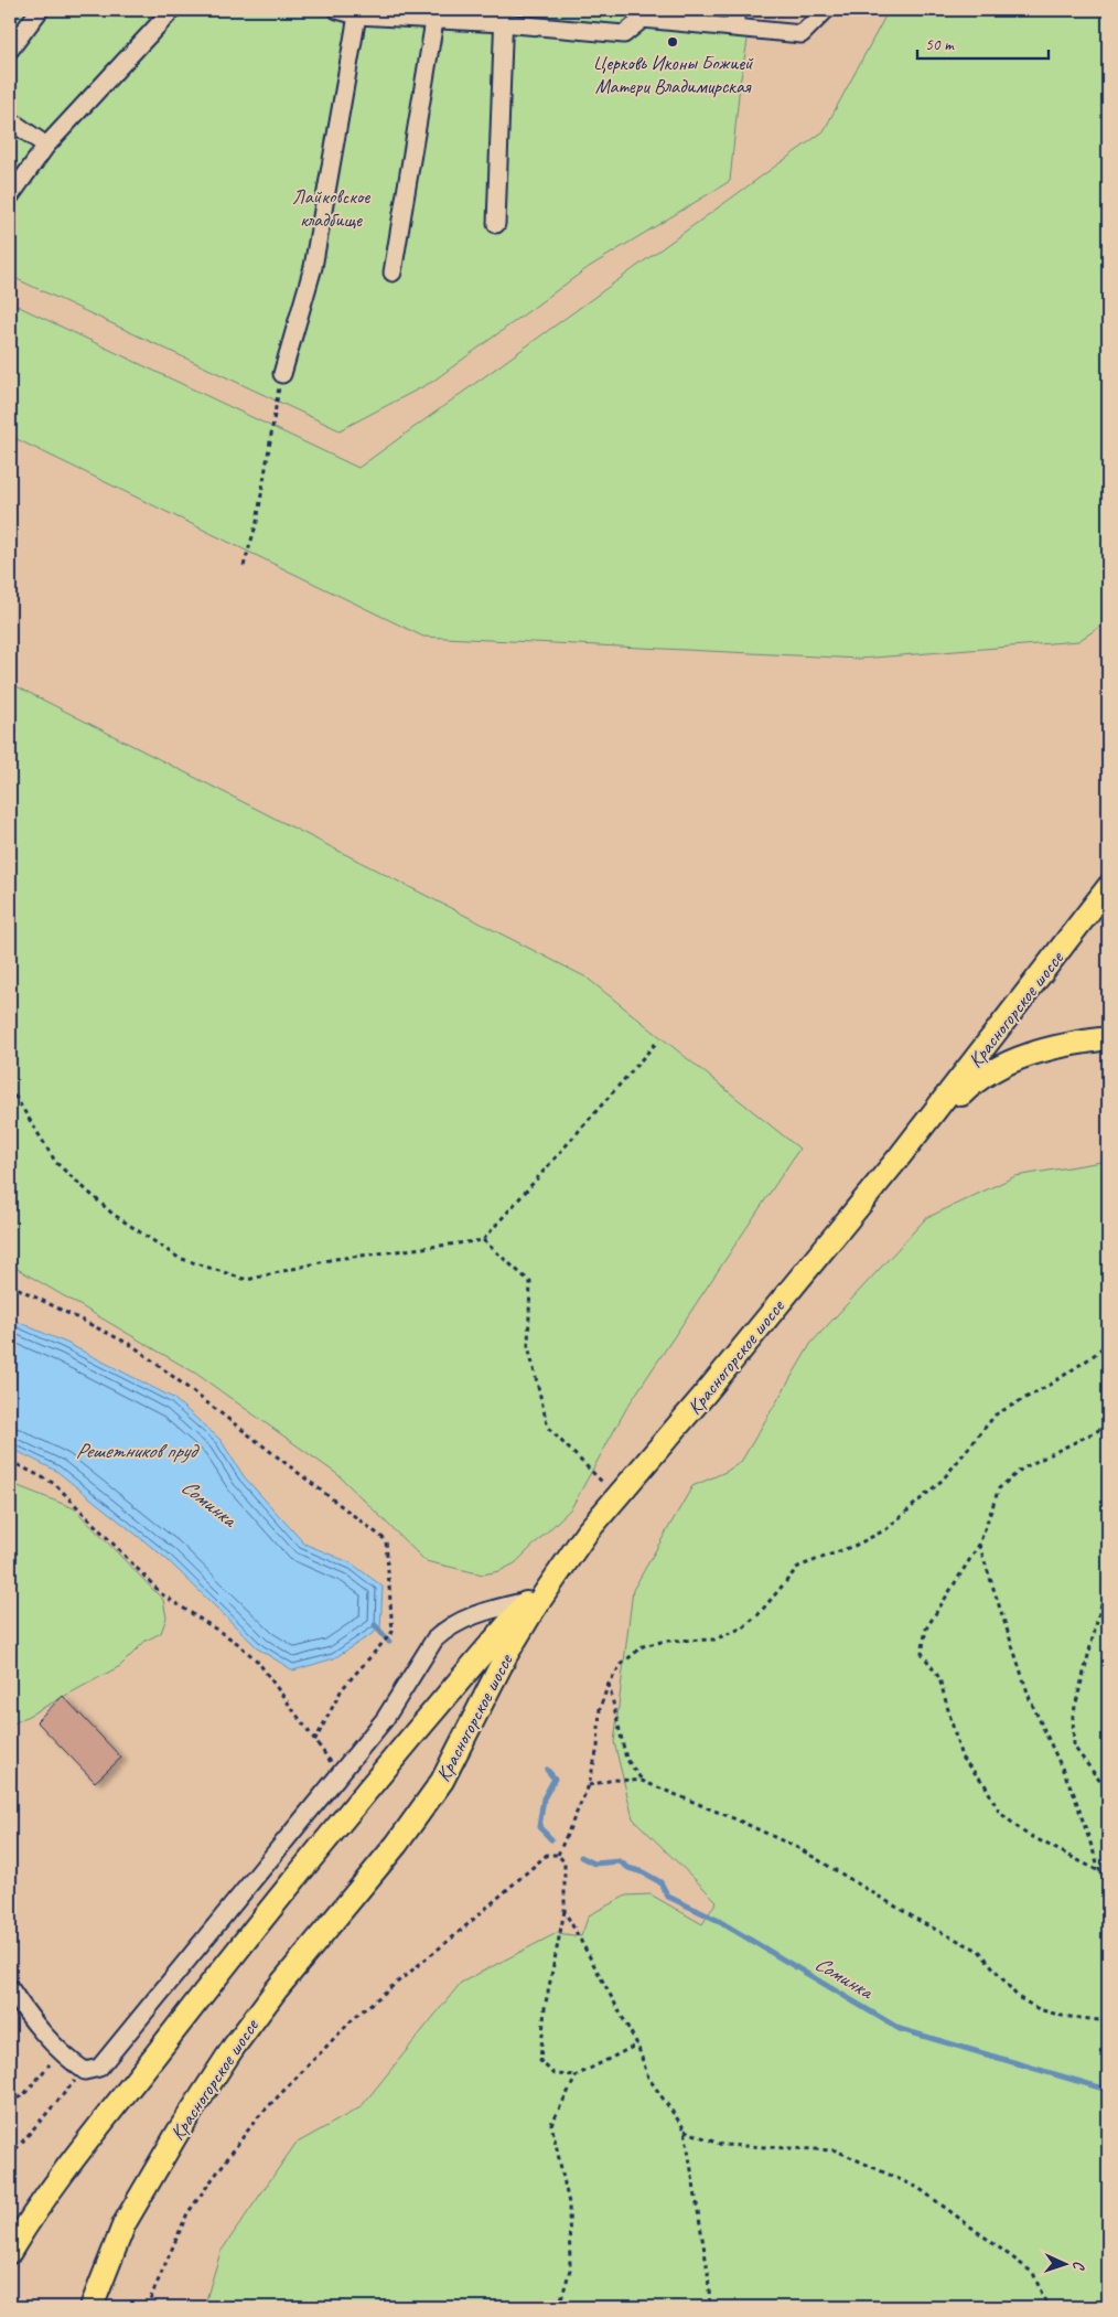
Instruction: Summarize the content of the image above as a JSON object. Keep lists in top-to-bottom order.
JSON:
{
  "streets": {
    "main road": ["Красногорское шоссе"]
  },
  "water": ["Решетников пруд", "Соминка"],
  "parks": ["Лайковское кладбище"],
  "places": ["Церковь Иконы Божией Матери Владимирская"],
  "scale_bar": "50 m",
  "north": "right"
}
